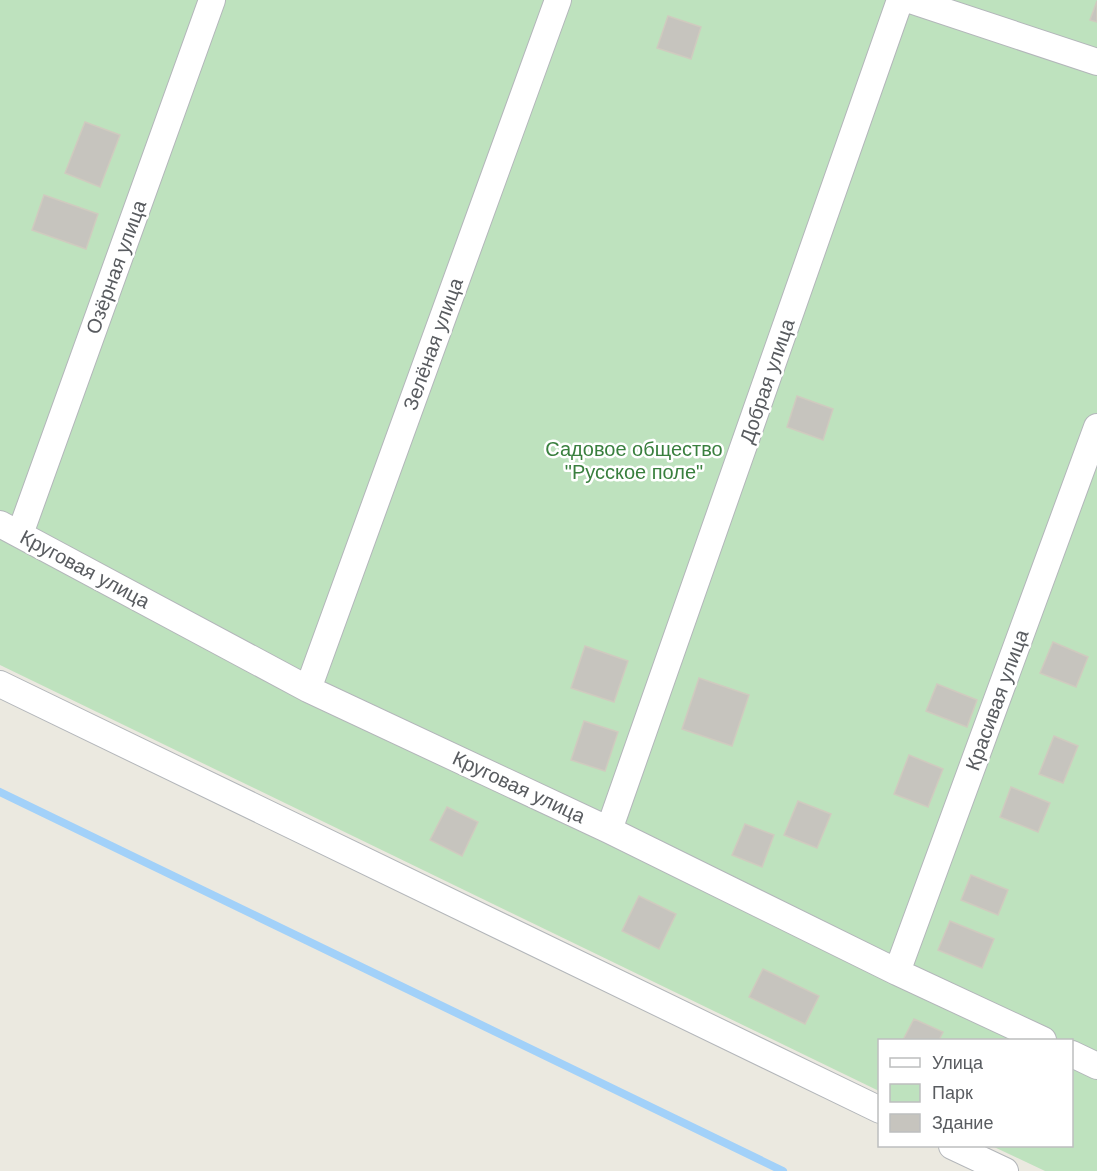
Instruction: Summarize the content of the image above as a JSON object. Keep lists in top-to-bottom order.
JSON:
{
  "streets": {
    "street": [
      "Озёрная улица",
      "Зелёная улица",
      "Добрая улица",
      "Круговая улица",
      "Красивая улица"
    ]
  },
  "crossings": [
    ["Озёрная улица", "Круговая улица"],
    ["Зелёная улица", "Круговая улица"],
    ["Добрая улица", "Круговая улица"],
    ["Круговая улица", "Красивая улица"]
  ],
  "parks": ["Садовое общество \"Русское поле\""],
  "legend": ["Улица", "Парк", "Здание"]
}
